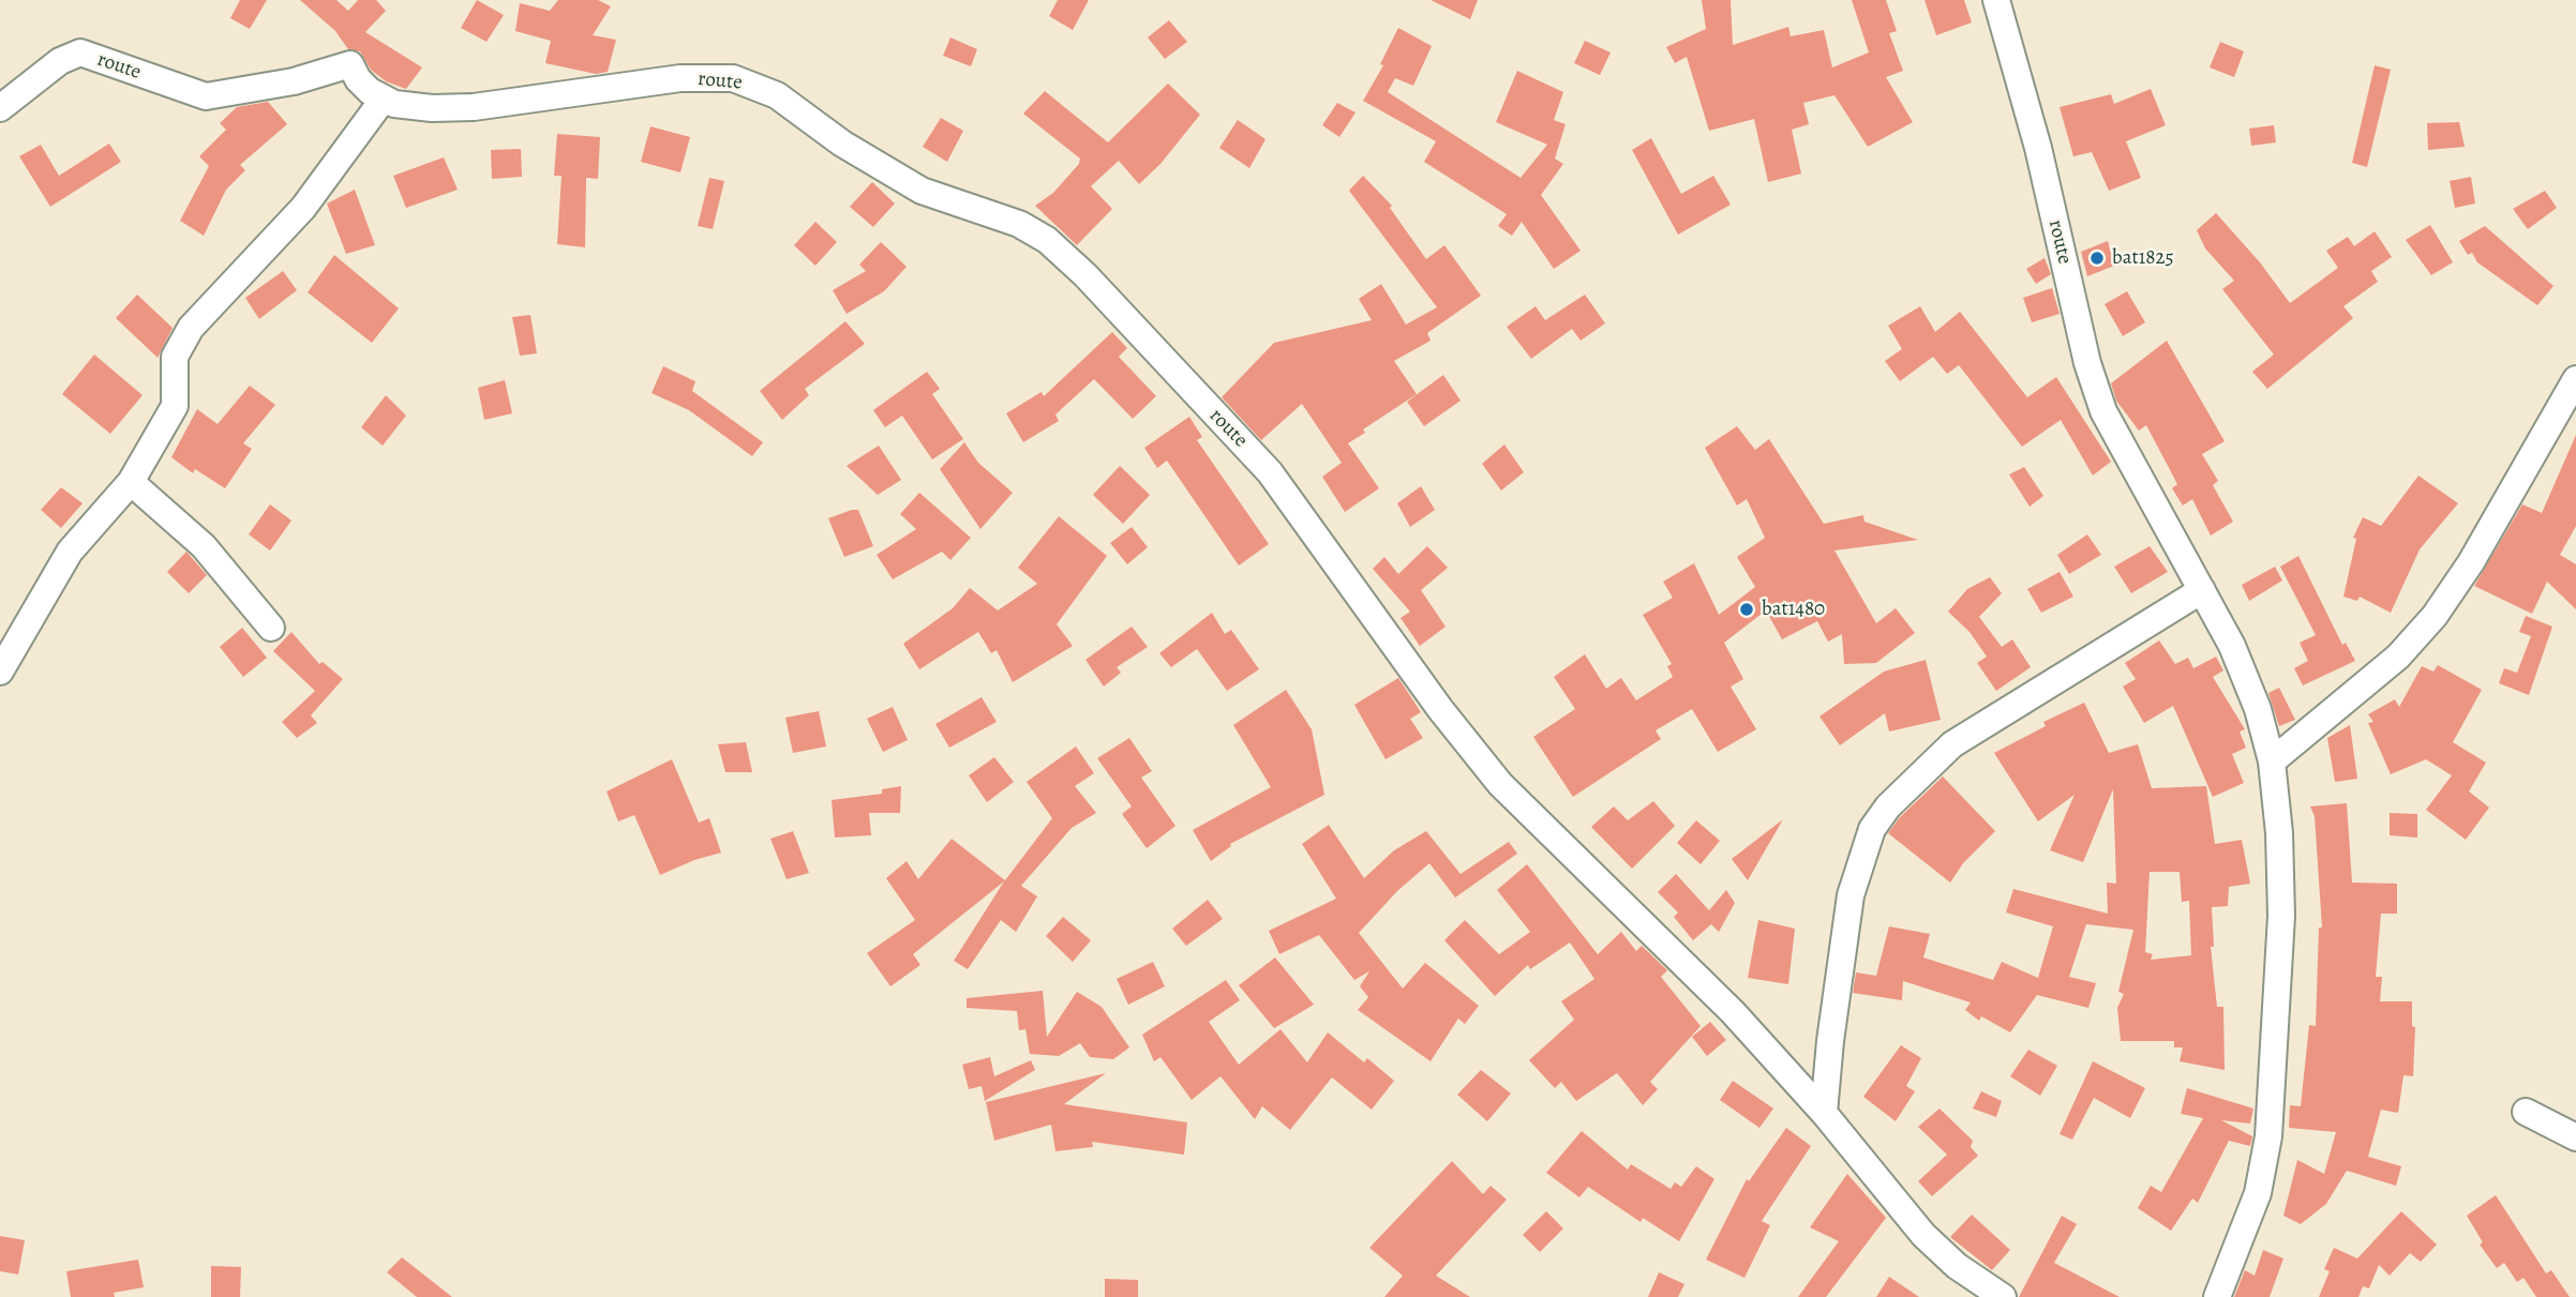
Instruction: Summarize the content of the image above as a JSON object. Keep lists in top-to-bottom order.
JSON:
{
  "streets": {
    "street": ["route"]
  },
  "places": ["bat1825", "bat1480"]
}
